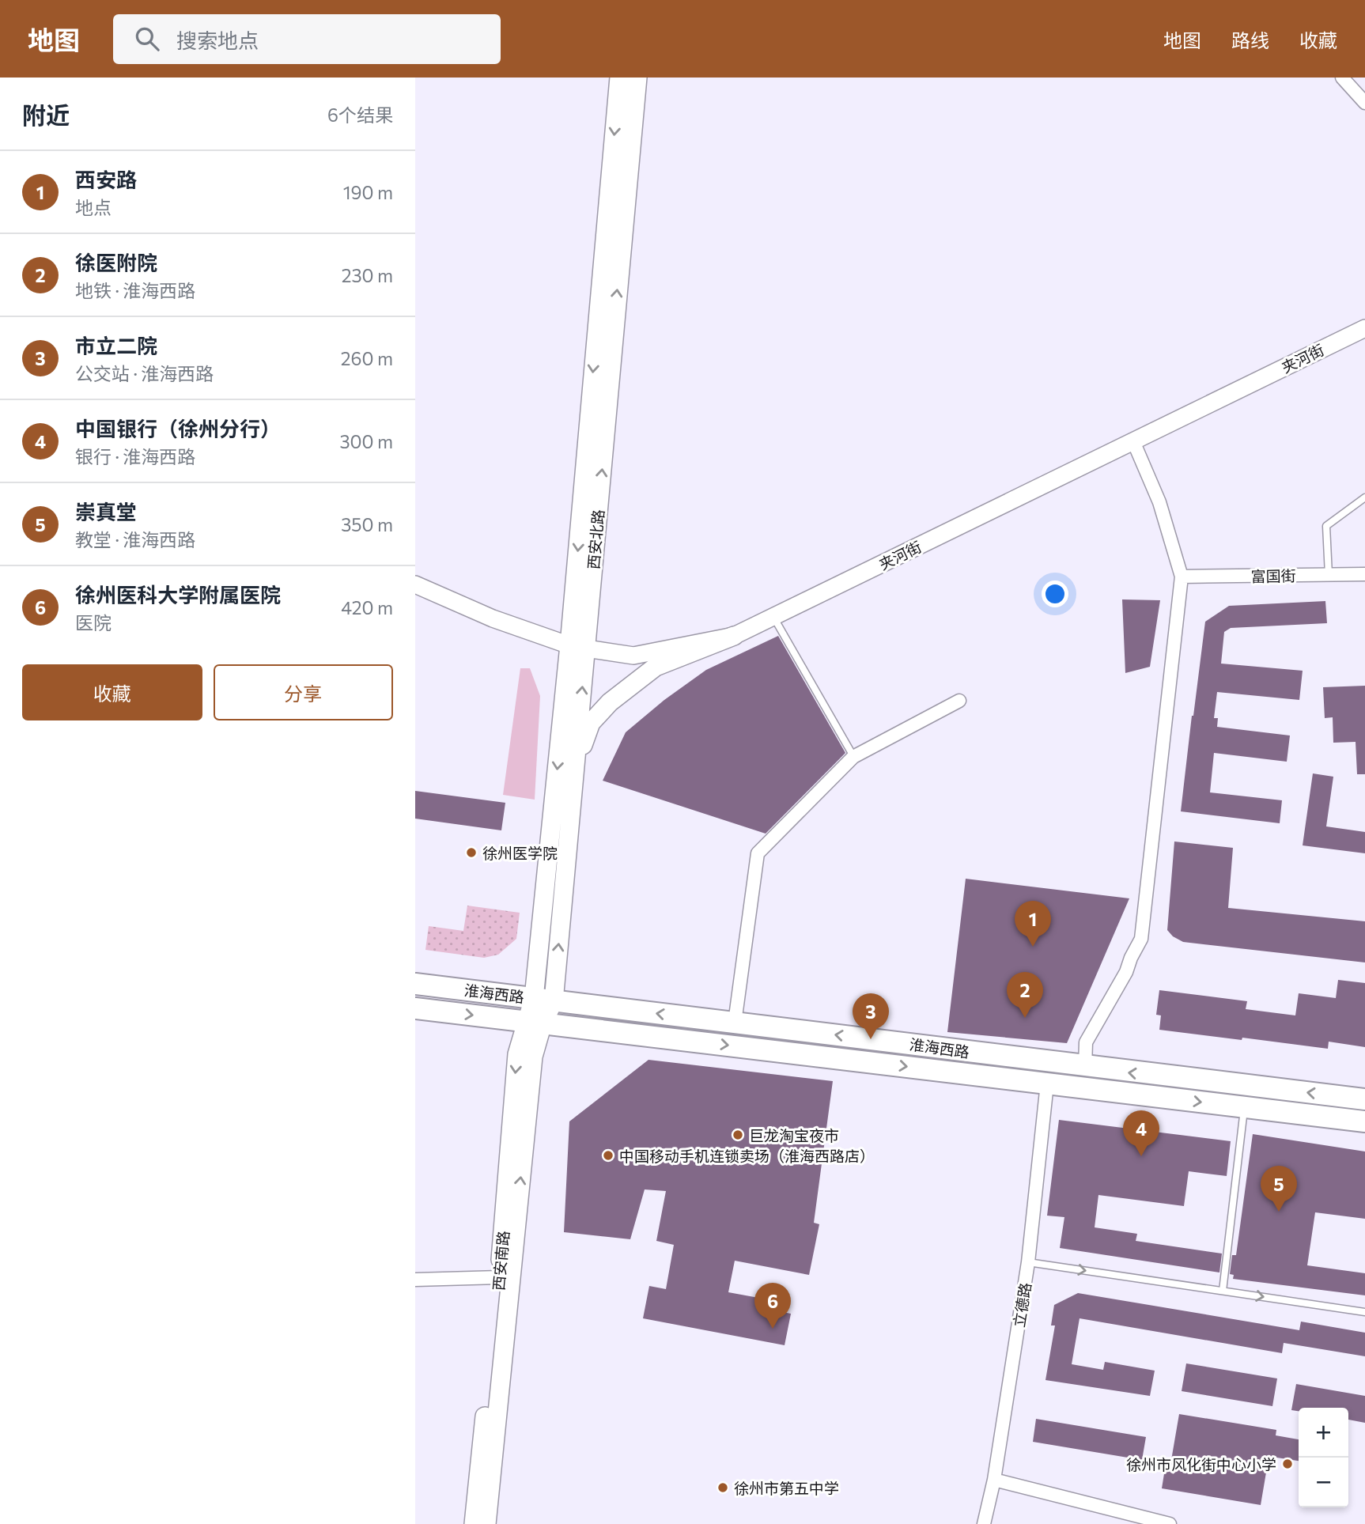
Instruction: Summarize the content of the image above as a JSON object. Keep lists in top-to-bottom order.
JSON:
{
  "streets": {
    "main road": ["西安北路", "淮海西路", "西安南路"],
    "street": ["夹河街", "富国街", "立德路"]
  },
  "crossings": [
    ["夹河街", "西安北路"],
    ["西安北路", "淮海西路"],
    ["西安北路", "西安南路"],
    ["淮海西路", "西安南路"],
    ["淮海西路", "立德路"]
  ],
  "places": [
    "徐州医学院",
    "巨龙淘宝夜市",
    "中国移动手机连锁卖场（淮海西路店）",
    "徐州市风化街中心小学",
    "徐州市第五中学"
  ],
  "page": {
    "header": "地图",
    "search": "搜索地点",
    "nav": ["地图", "路线", "收藏"],
    "heading": ["附近", "6个结果"],
    "list": [
      {
        "mark": "1",
        "name": "西安路",
        "note": "地点",
        "value": "190 m"
      },
      {
        "mark": "2",
        "name": "徐医附院",
        "note": "地铁 · 淮海西路",
        "value": "230 m"
      },
      {
        "mark": "3",
        "name": "市立二院",
        "note": "公交站 · 淮海西路",
        "value": "260 m"
      },
      {
        "mark": "4",
        "name": "中国银行（徐州分行）",
        "note": "银行 · 淮海西路",
        "value": "300 m"
      },
      {
        "mark": "5",
        "name": "崇真堂",
        "note": "教堂 · 淮海西路",
        "value": "350 m"
      },
      {
        "mark": "6",
        "name": "徐州医科大学附属医院",
        "note": "医院",
        "value": "420 m"
      }
    ],
    "buttons": ["收藏", "分享"],
    "pins": [
      "1",
      "2",
      "3",
      "4",
      "5",
      "6"
    ],
    "map_buttons": ["+", "−"]
  }
}
